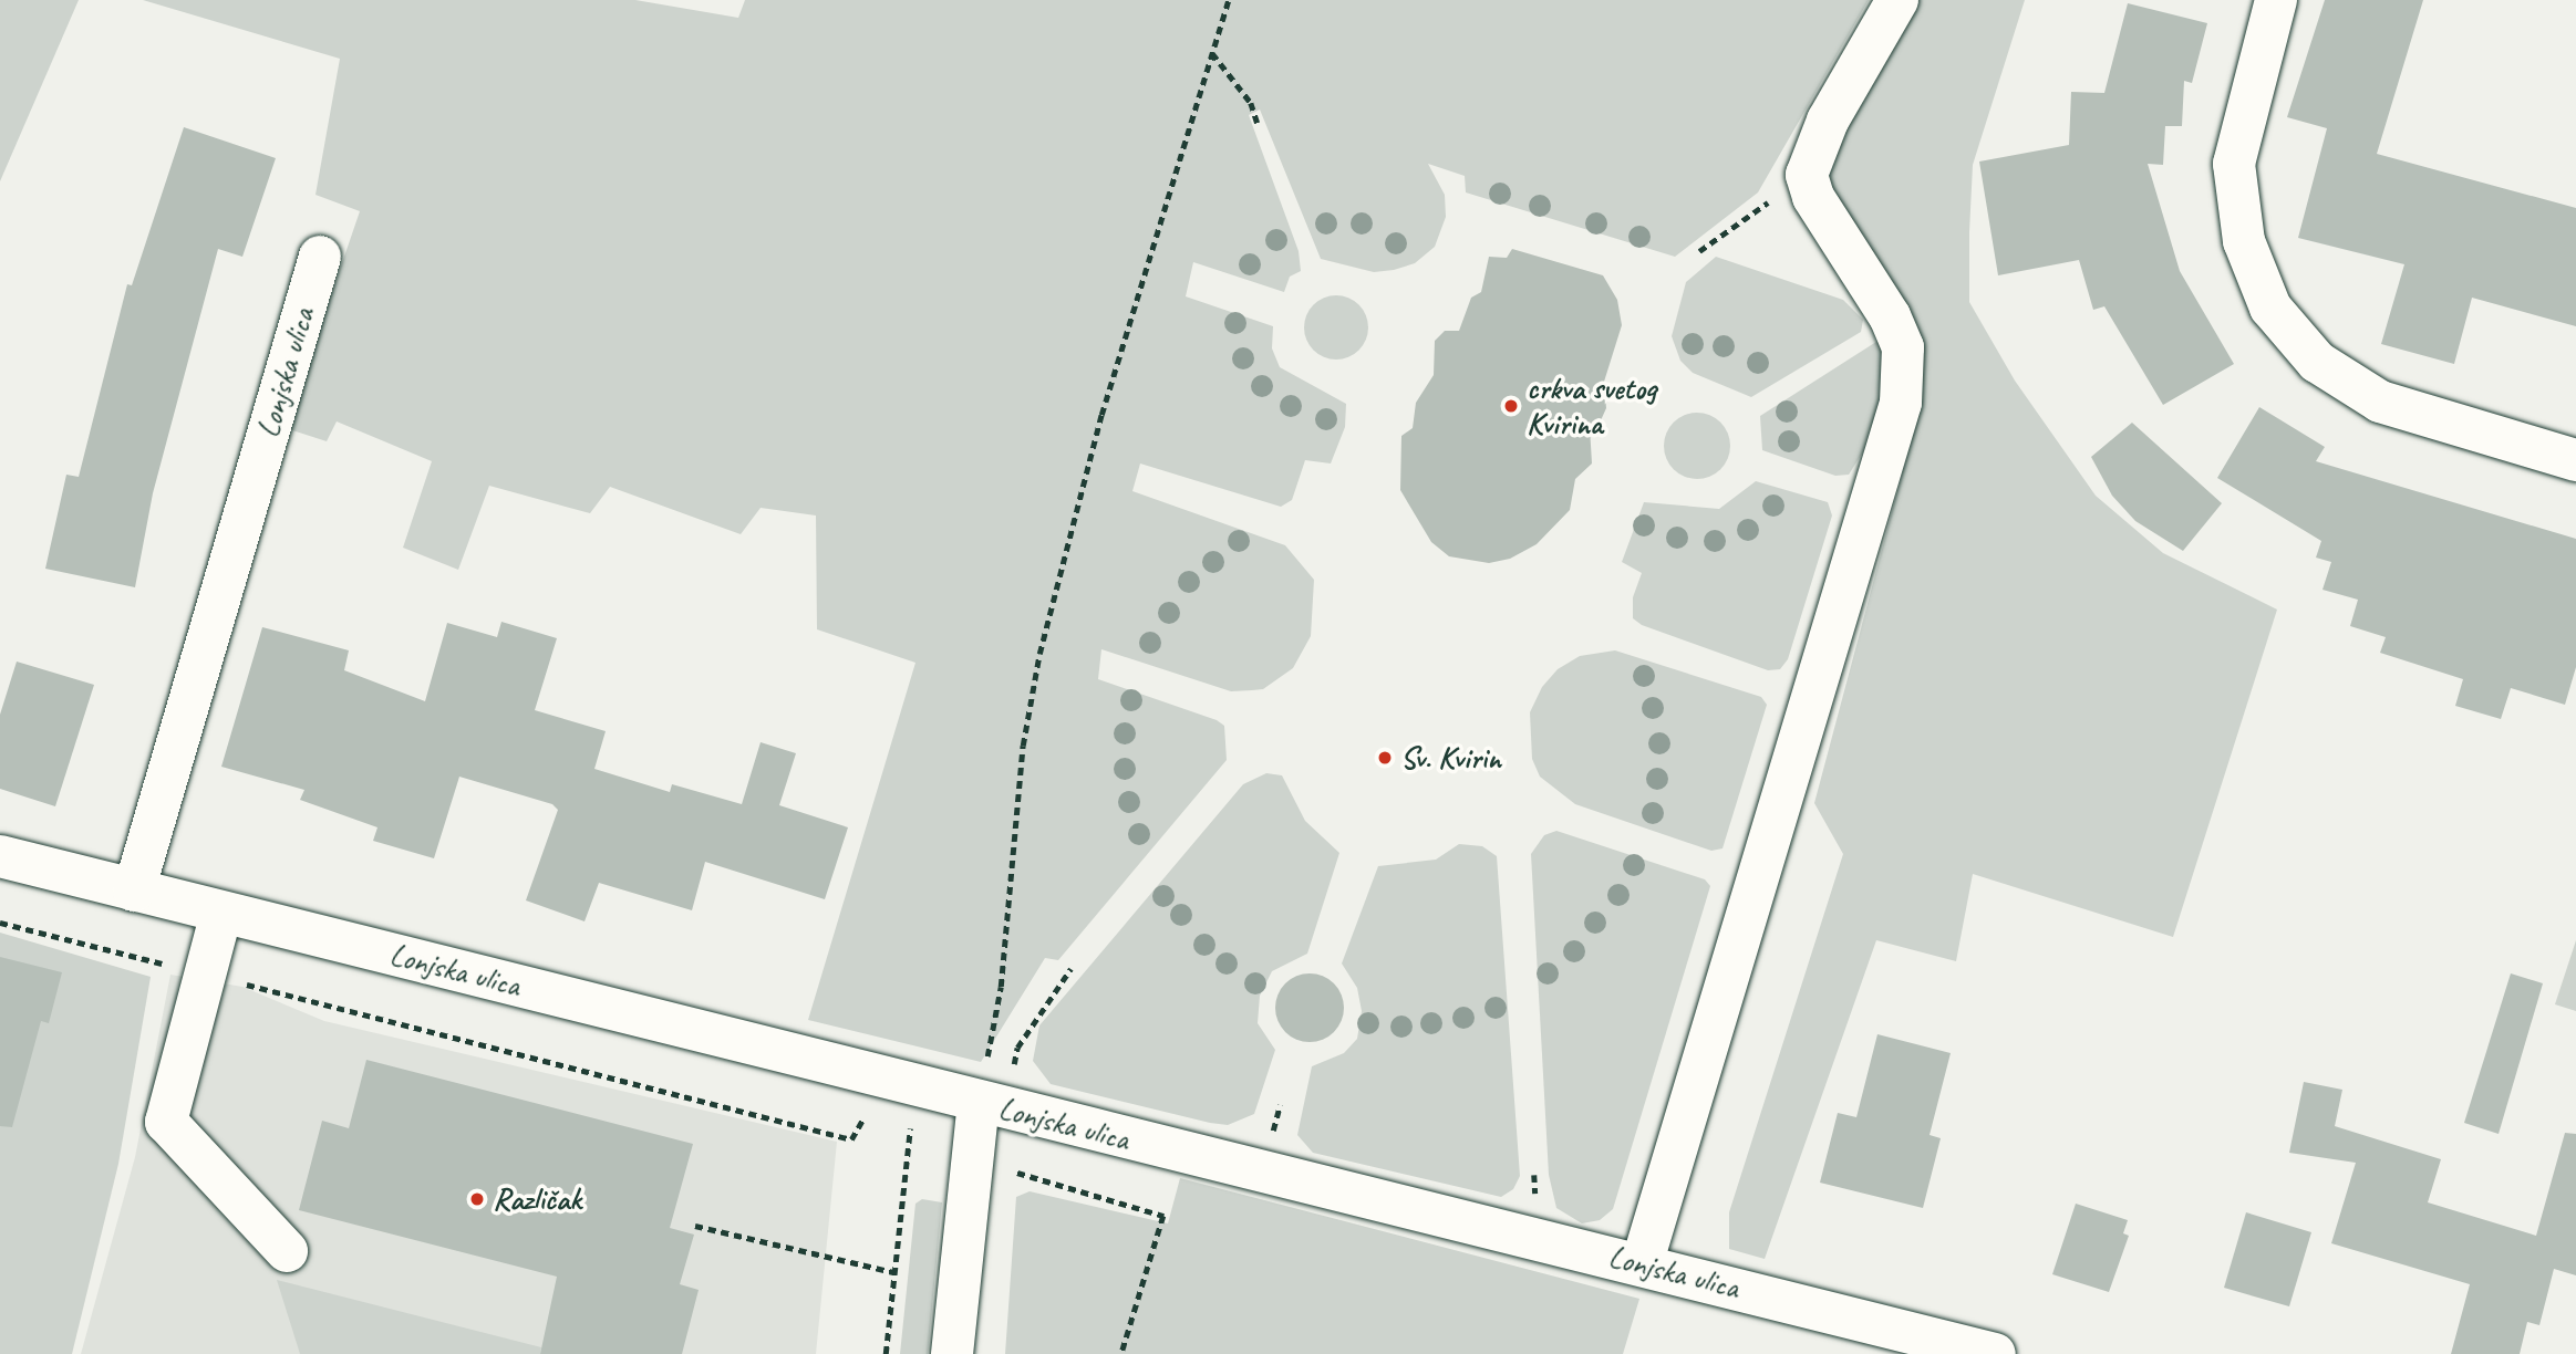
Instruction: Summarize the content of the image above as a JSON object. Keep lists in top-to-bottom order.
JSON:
{
  "streets": {
    "street": ["Lonjska ulica"]
  },
  "places": ["crkva svetog Kvirina", "Sv. Kvirin", "Različak"]
}
